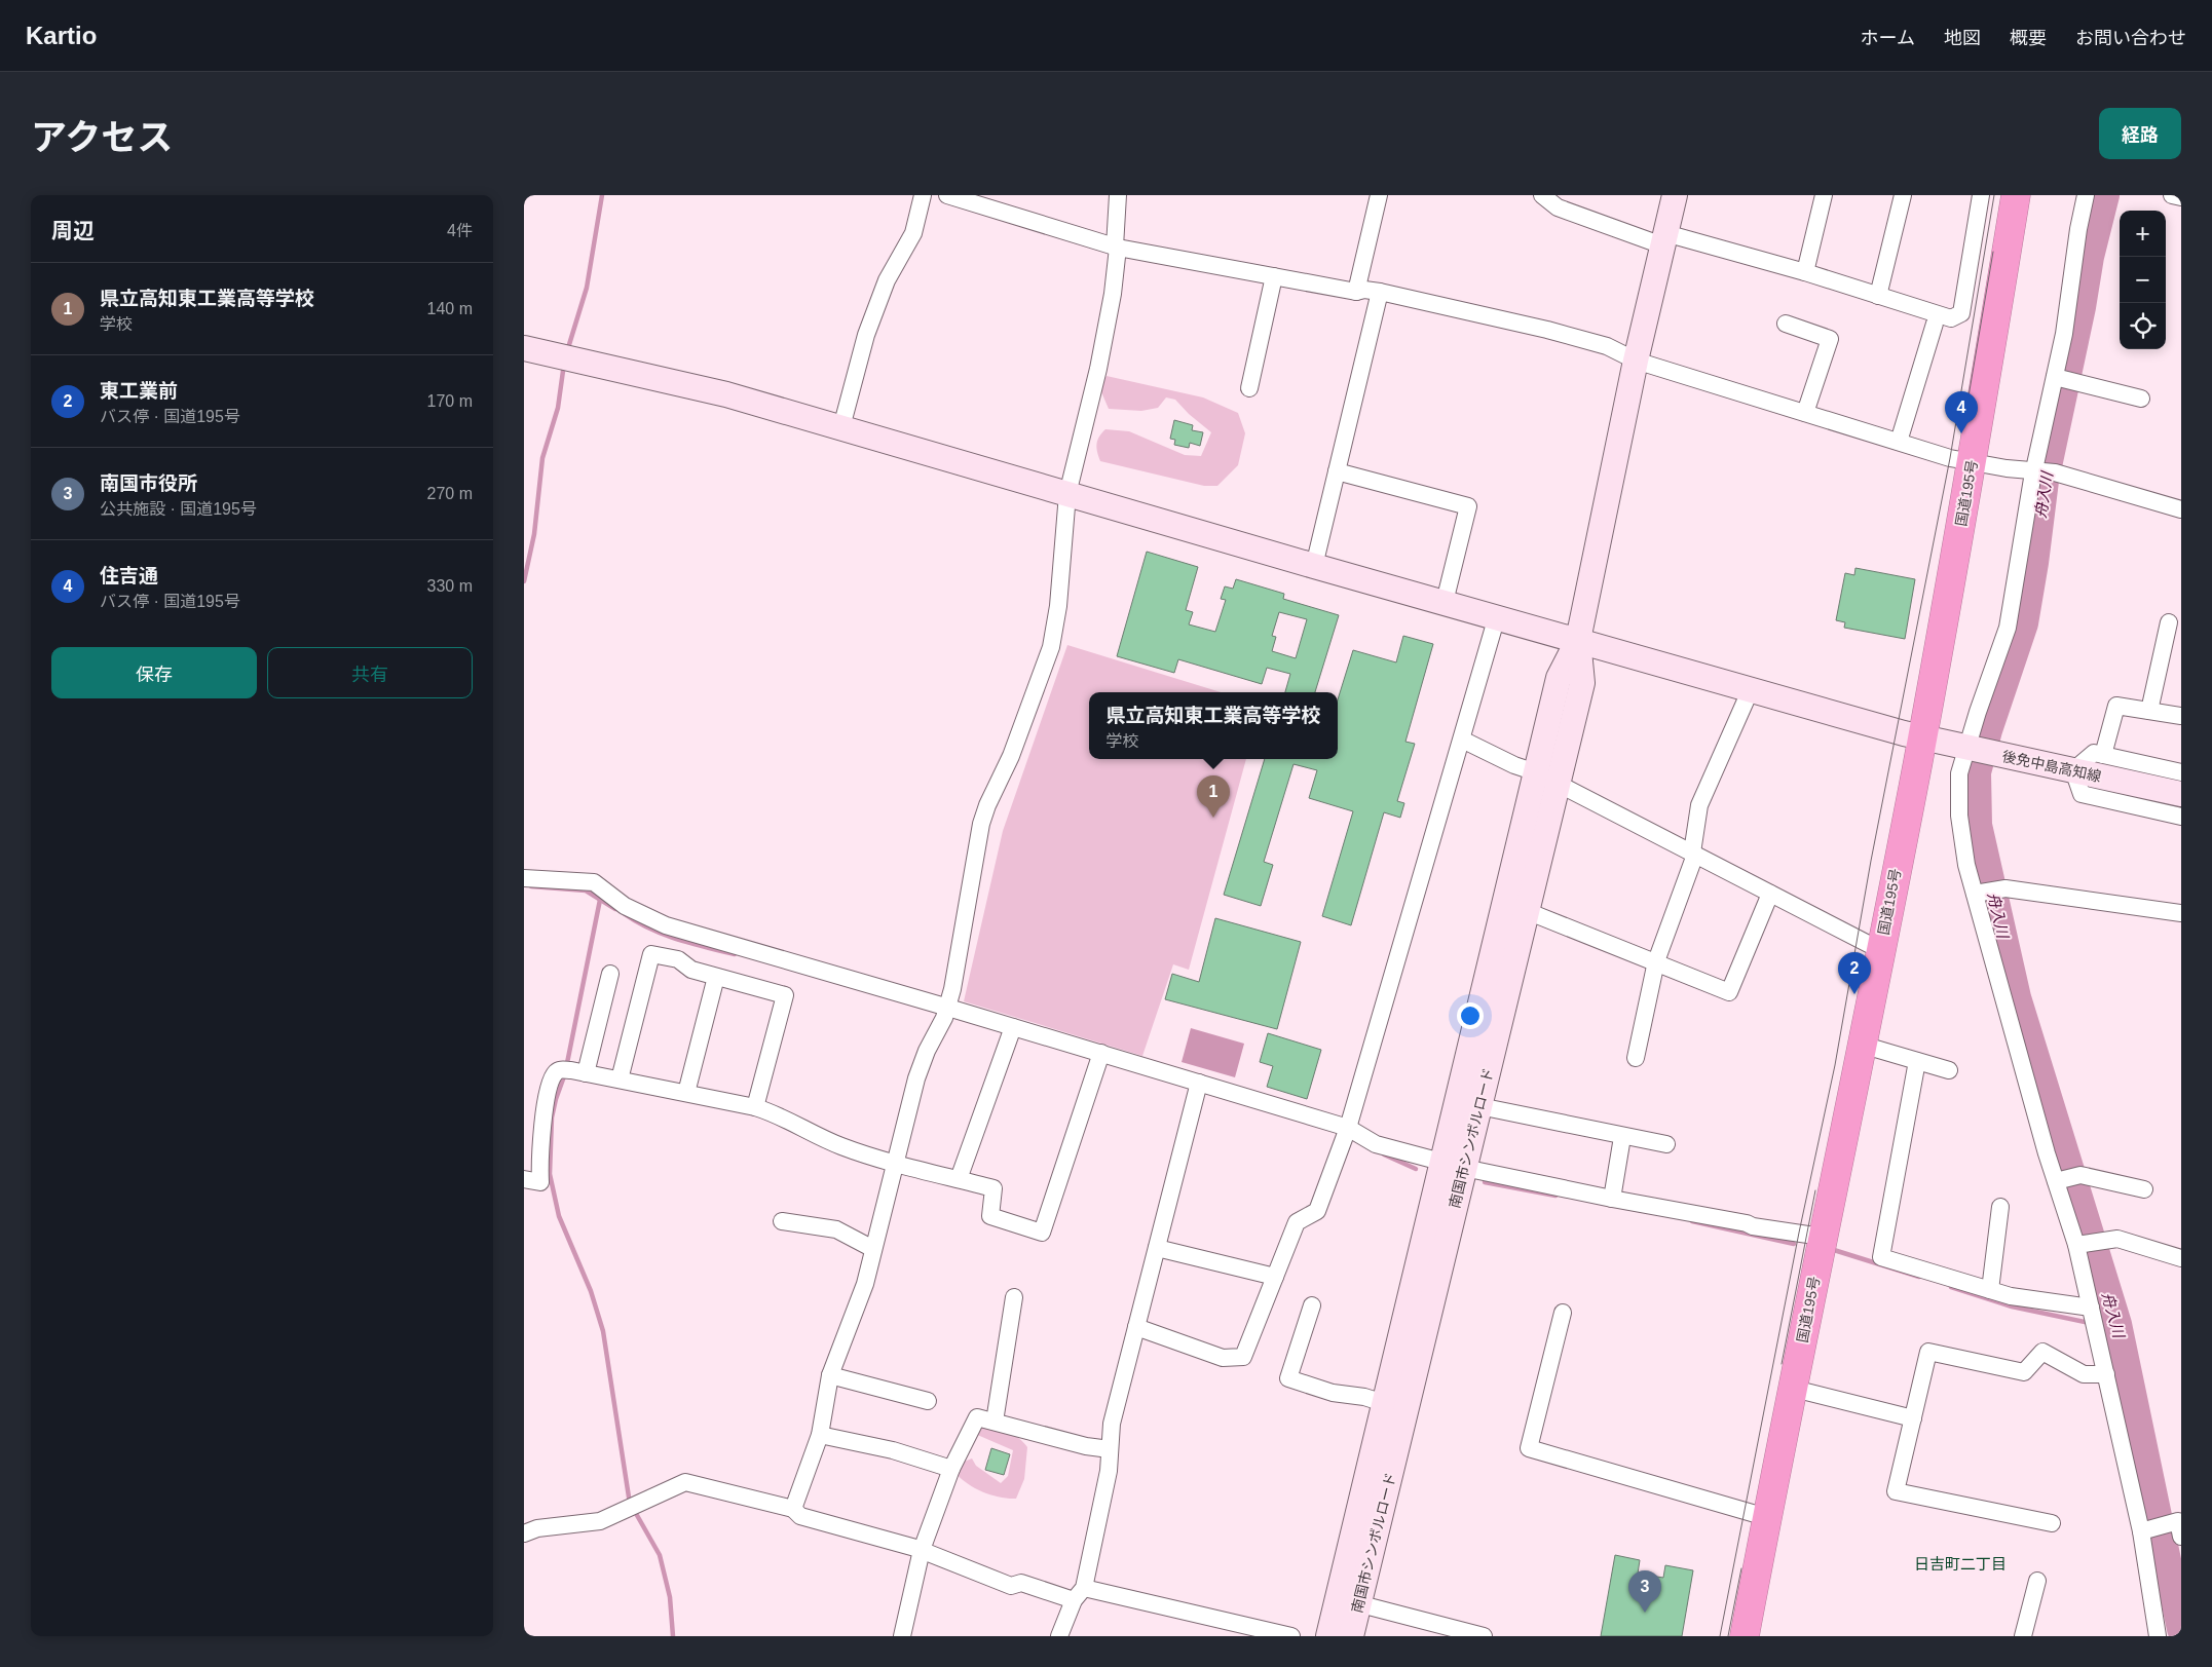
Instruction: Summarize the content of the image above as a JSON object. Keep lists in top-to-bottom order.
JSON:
{
  "streets": {
    "highway": ["国道195号"],
    "street": ["後免中島高知線", "南国市シンボルロード"]
  },
  "crossings": [
    ["国道195号", "後免中島高知線"],
    ["後免中島高知線", "南国市シンボルロード"]
  ],
  "districts": ["日吉町二丁目"],
  "water": ["舟入川"],
  "page": {
    "header": "Kartio",
    "nav": [
      "ホーム",
      "地図",
      "概要",
      "お問い合わせ"
    ],
    "title": "アクセス",
    "buttons": [
      "経路",
      ["保存", "共有"]
    ],
    "heading": ["周辺", "4件"],
    "map_buttons": ["+", "−"],
    "list": [
      {
        "mark": "1",
        "name": "県立高知東工業高等学校",
        "note": "学校",
        "value": "140 m"
      },
      {
        "mark": "2",
        "name": "東工業前",
        "note": "バス停 · 国道195号",
        "value": "170 m"
      },
      {
        "mark": "3",
        "name": "南国市役所",
        "note": "公共施設 · 国道195号",
        "value": "270 m"
      },
      {
        "mark": "4",
        "name": "住吉通",
        "note": "バス停 · 国道195号",
        "value": "330 m"
      }
    ],
    "pins": [
      "4",
      "1",
      "2",
      "3"
    ],
    "popup": ["県立高知東工業高等学校", "学校"]
  }
}
